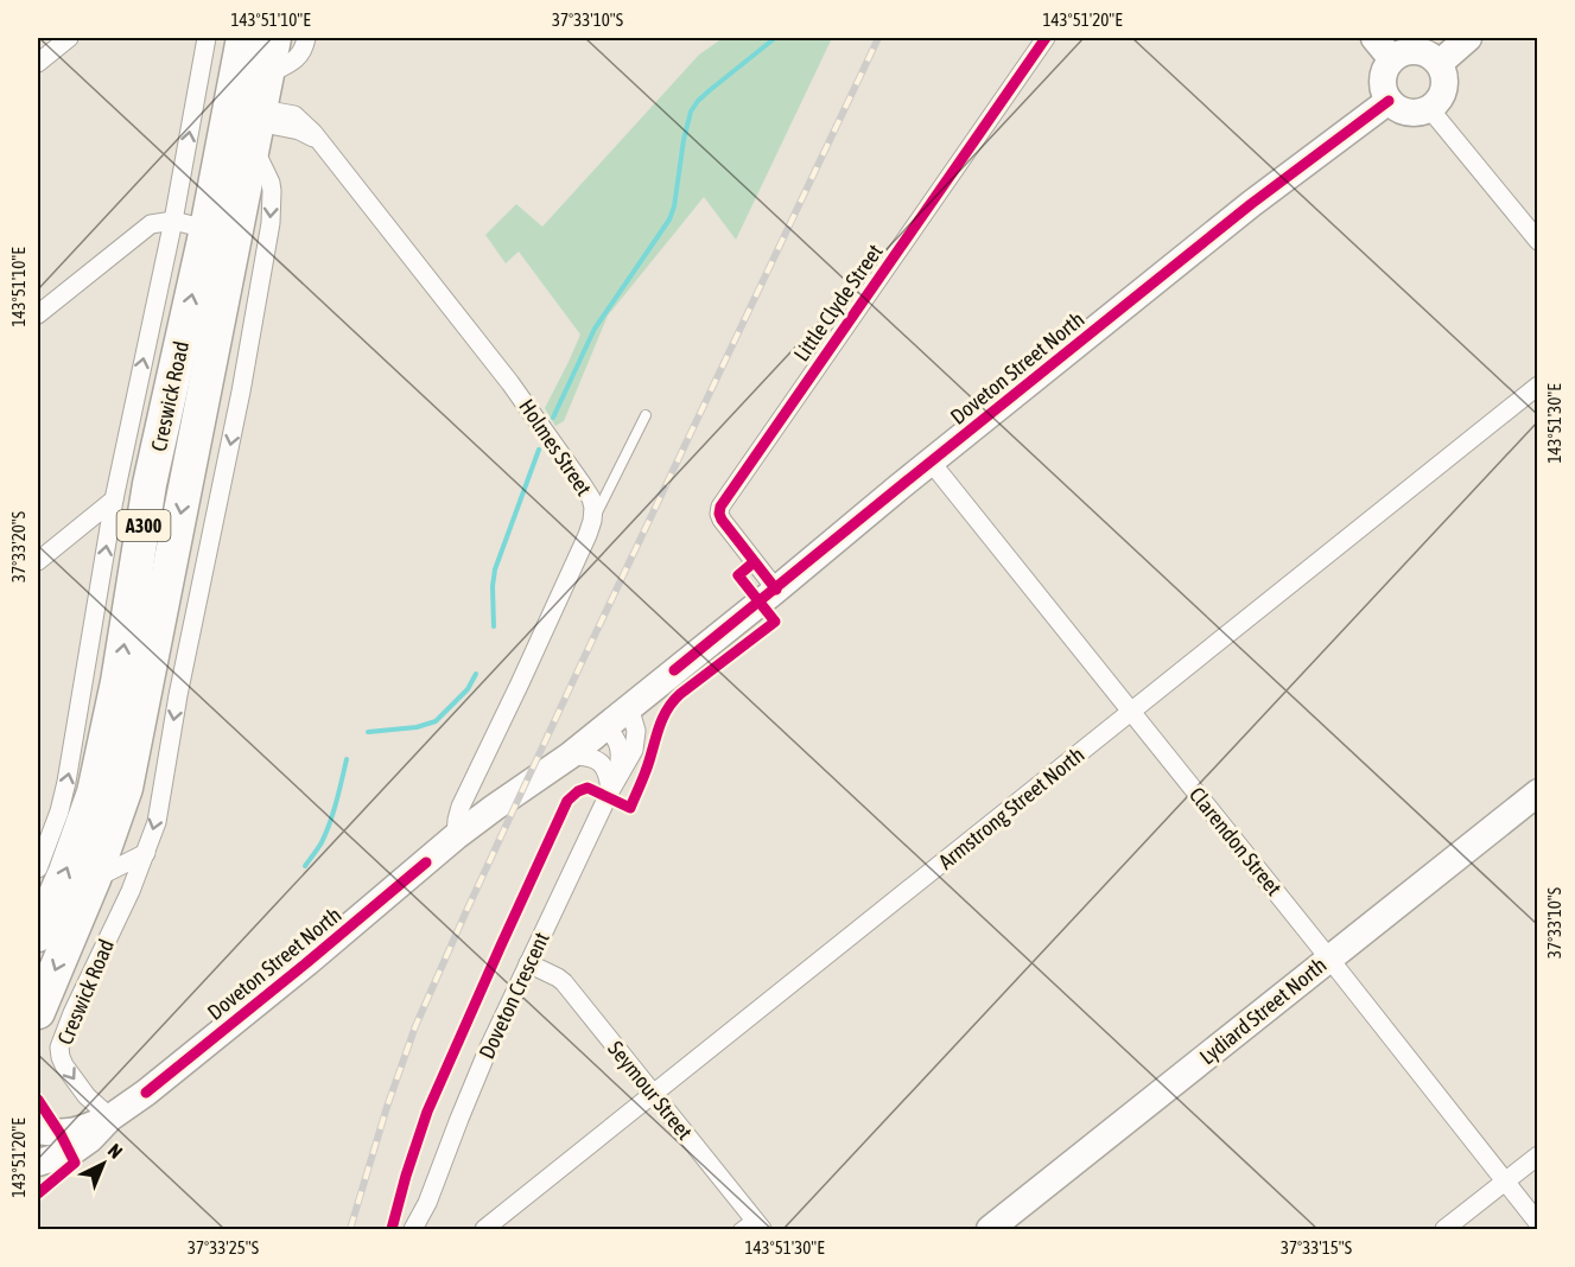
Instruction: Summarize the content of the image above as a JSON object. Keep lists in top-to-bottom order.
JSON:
{
  "streets": {
    "highway": ["Creswick Road", "A300"],
    "main road": ["Doveton Street North", "Lydiard Street North"],
    "street": [
      "Little Clyde Street",
      "Holmes Street",
      "Armstrong Street North",
      "Clarendon Street",
      "Doveton Crescent",
      "Seymour Street"
    ]
  },
  "crossings": [
    ["Little Clyde Street", "Doveton Street North"],
    ["Doveton Street North", "Creswick Road"],
    ["Doveton Street North", "Holmes Street"],
    ["Doveton Street North", "Clarendon Street"],
    ["Doveton Street North", "Doveton Crescent"],
    ["Creswick Road", "Holmes Street"],
    ["Armstrong Street North", "Clarendon Street"],
    ["Armstrong Street North", "Seymour Street"],
    ["Clarendon Street", "Lydiard Street North"],
    ["Doveton Crescent", "Seymour Street"]
  ],
  "north": "top right",
  "coordinates": [
    "143°51'10\"E",
    "37°33'10\"S",
    "143°51'20\"E",
    "143°51'30\"E",
    "37°33'20\"S",
    "37°33'25\"S",
    "37°33'15\"S"
  ]
}
